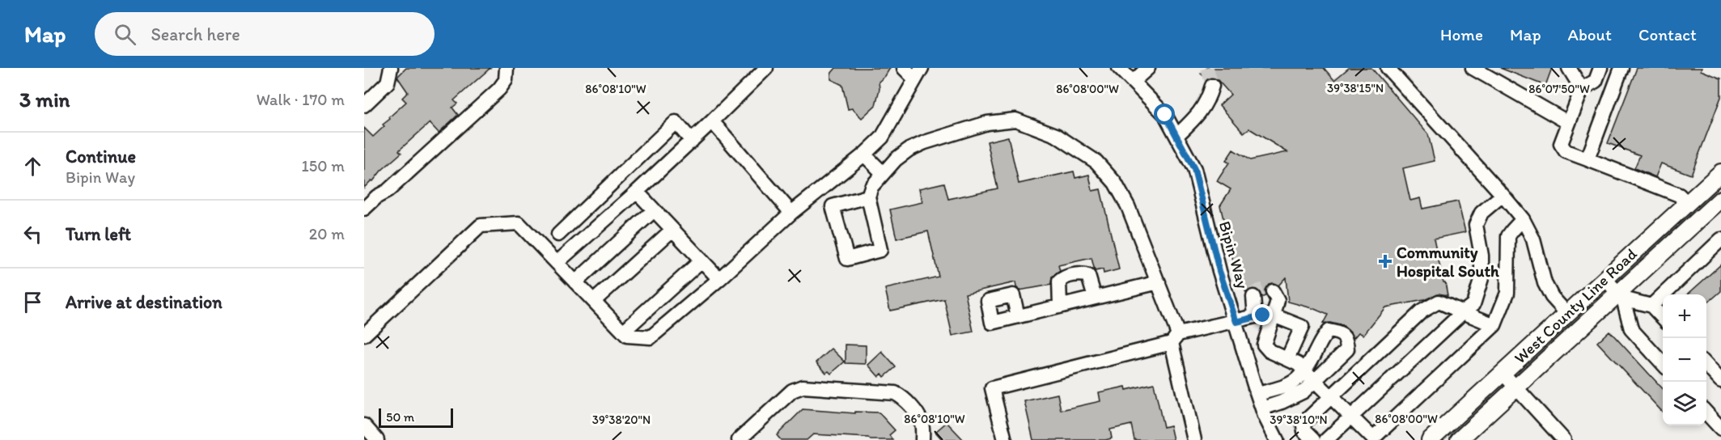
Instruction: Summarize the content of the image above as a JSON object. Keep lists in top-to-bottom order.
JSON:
{
  "streets": {
    "main road": ["West County Line Road"],
    "street": ["Bipin Way"]
  },
  "places": {
    "health": ["Community Hospital South"]
  },
  "scale_bar": "50 m",
  "page": {
    "header": "Map",
    "search": "Search here",
    "nav": [
      "Home",
      "Map",
      "About",
      "Contact"
    ],
    "heading": ["3 min", "Walk · 170 m"],
    "list": [
      ["Continue", "Bipin Way", "150 m"],
      ["Turn left", "20 m"],
      "Arrive at destination"
    ],
    "map_buttons": ["+", "−"],
    "scale": "50 m"
  },
  "coordinates": [
    "39°38'15\"N",
    "86°08'10\"W",
    "86°07'50\"W",
    "86°08'00\"W",
    "39°38'20\"N",
    "39°38'10\"N"
  ]
}
